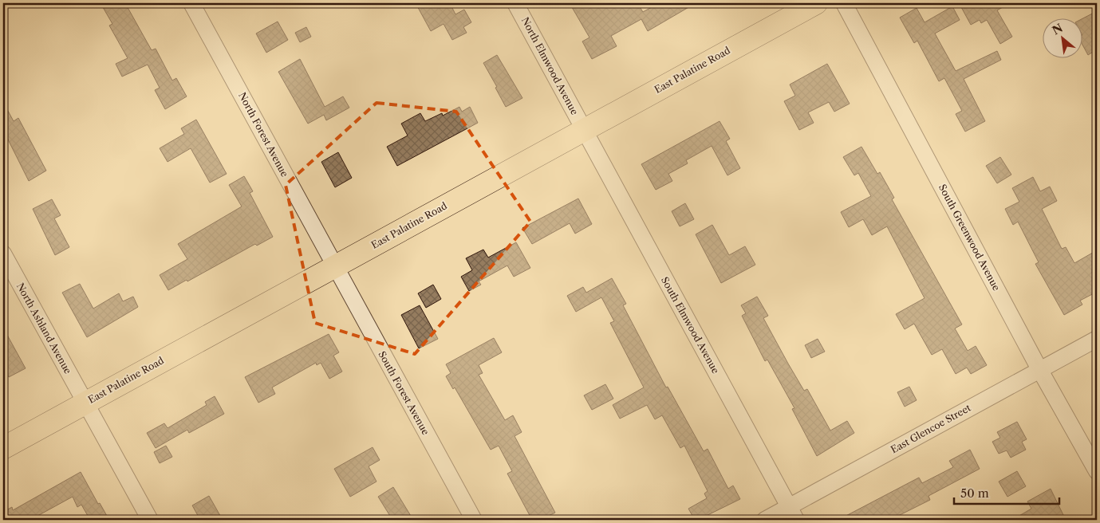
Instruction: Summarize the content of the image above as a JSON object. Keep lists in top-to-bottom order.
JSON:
{
  "streets": {
    "main road": ["East Palatine Road"],
    "street": [
      "North Elmwood Avenue",
      "North Forest Avenue",
      "South Greenwood Avenue",
      "South Elmwood Avenue",
      "North Ashland Avenue",
      "South Forest Avenue",
      "East Glencoe Street"
    ]
  },
  "crossings": [
    ["North Elmwood Avenue", "East Palatine Road"],
    ["North Elmwood Avenue", "South Elmwood Avenue"],
    ["East Palatine Road", "North Forest Avenue"],
    ["East Palatine Road", "South Elmwood Avenue"],
    ["East Palatine Road", "North Ashland Avenue"],
    ["East Palatine Road", "South Forest Avenue"],
    ["North Forest Avenue", "South Forest Avenue"],
    ["South Greenwood Avenue", "East Glencoe Street"],
    ["South Elmwood Avenue", "East Glencoe Street"]
  ],
  "scale_bar": "50 m",
  "north": "top left"
}
